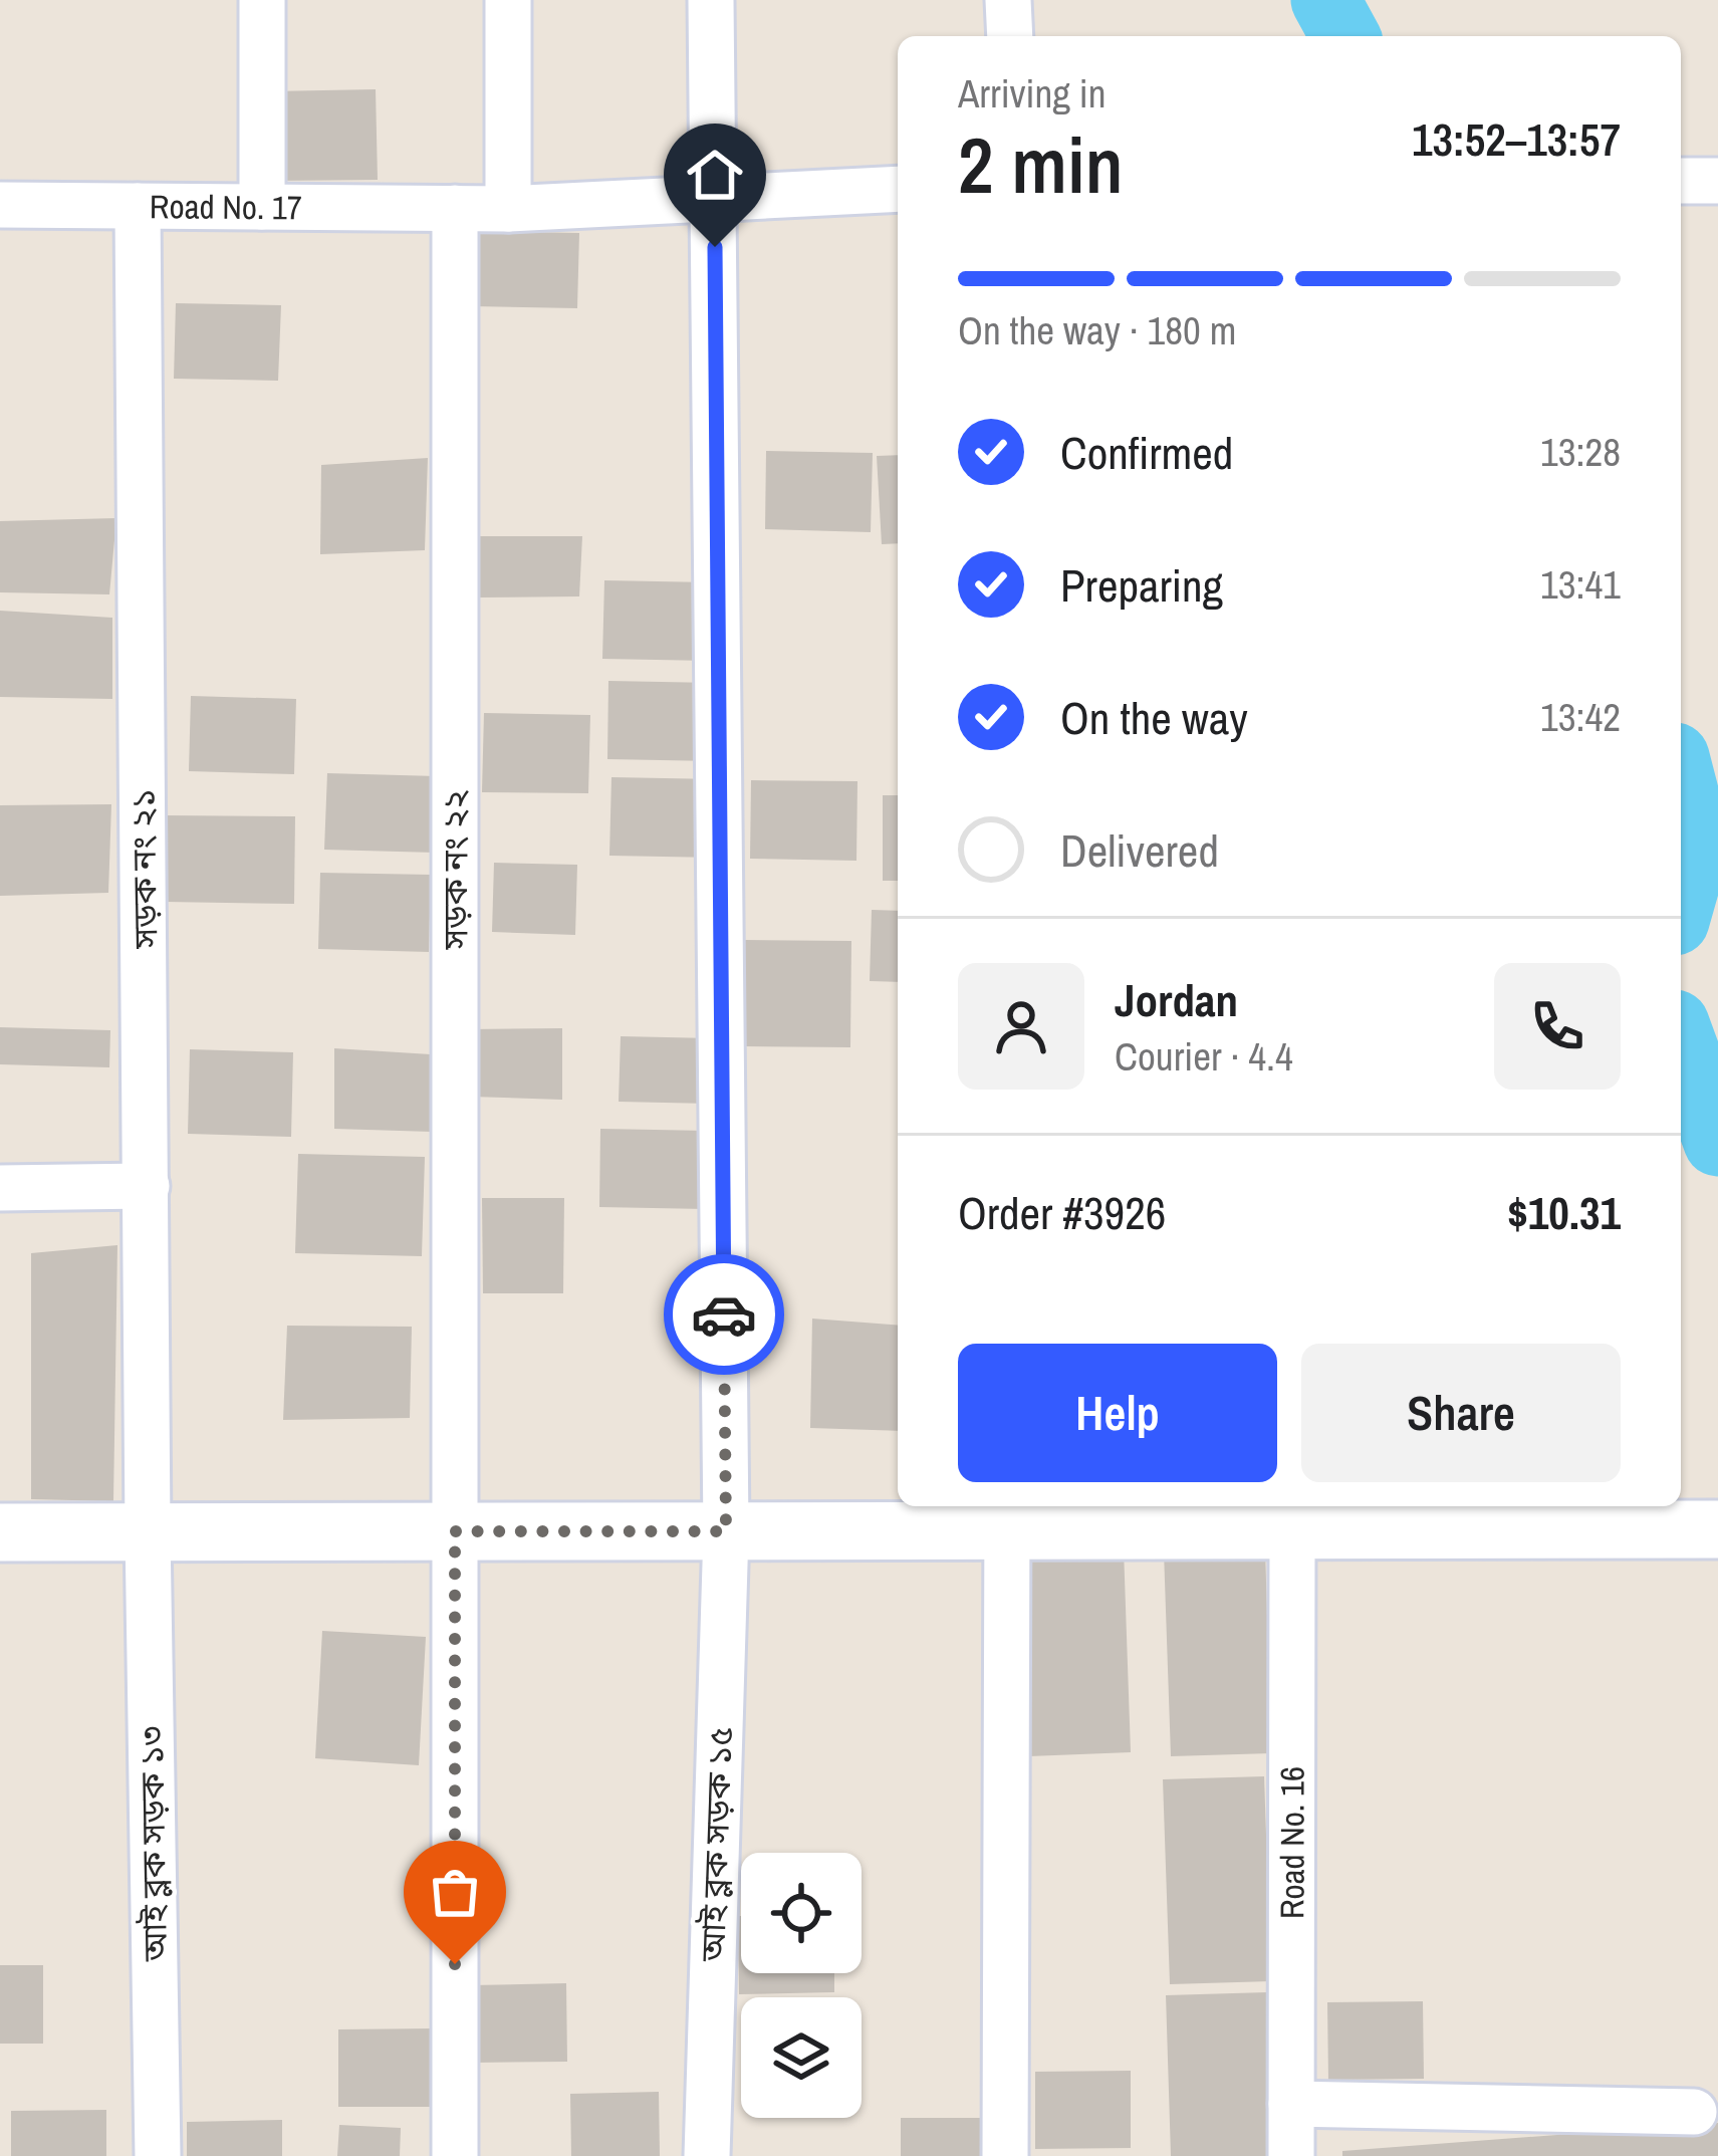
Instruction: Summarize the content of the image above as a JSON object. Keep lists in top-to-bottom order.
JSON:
{
  "streets": {
    "street": [
      "Road No. 17",
      "সড়ক নং ২১",
      "সড়ক নং ২২",
      "Road No. 16",
      "আই ব্লক সড়ক ১৩",
      "আই ব্লক সড়ক ১৫"
    ]
  },
  "crossings": [
    ["Road No. 17", "সড়ক নং ২১"],
    ["Road No. 17", "সড়ক নং ২২"],
    ["Road No. 17", "আই ব্লক সড়ক ১৫"],
    ["সড়ক নং ২১", "আই ব্লক সড়ক ১৩"]
  ],
  "page": {
    "heading": ["2 min", "Arriving in", "13:52–13:57"],
    "panel": [
      "Jordan",
      "Courier · 4.4",
      "Order #3926",
      "$10.31"
    ],
    "bar": "On the way · 180 m",
    "list": [
      ["Confirmed", "13:28"],
      ["Preparing", "13:41"],
      ["On the way", "13:42"],
      "Delivered"
    ],
    "buttons": ["Help", "Share"]
  }
}
